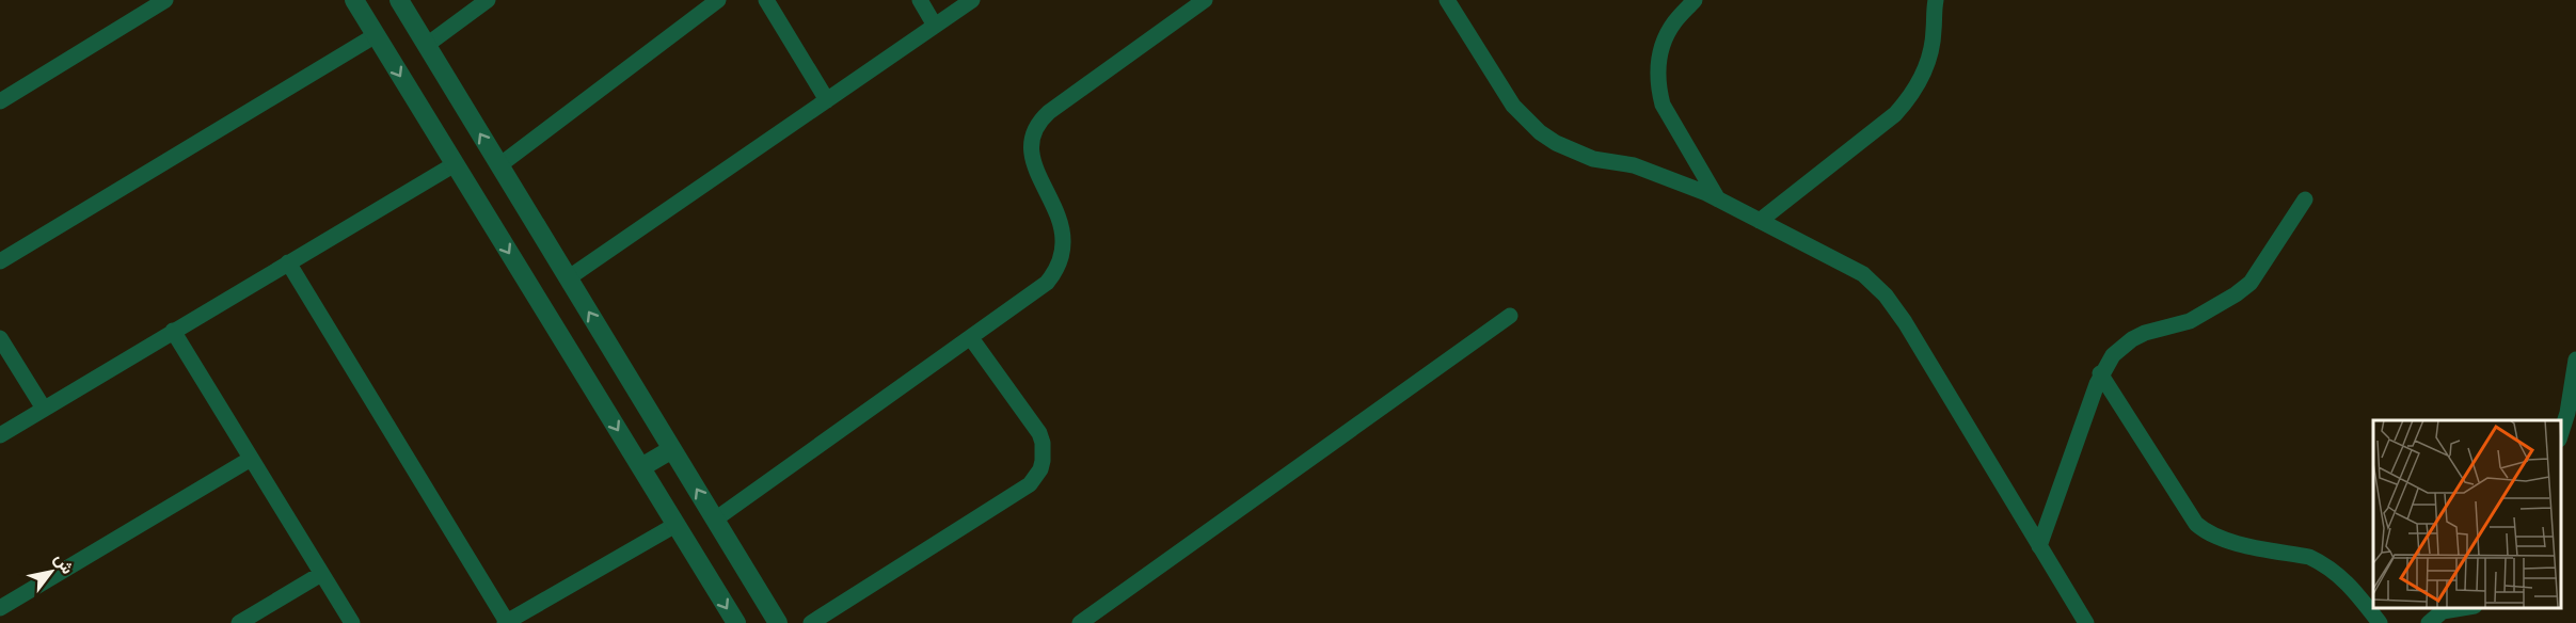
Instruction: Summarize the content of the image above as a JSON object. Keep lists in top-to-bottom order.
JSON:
{
  "north": "top right"
}
